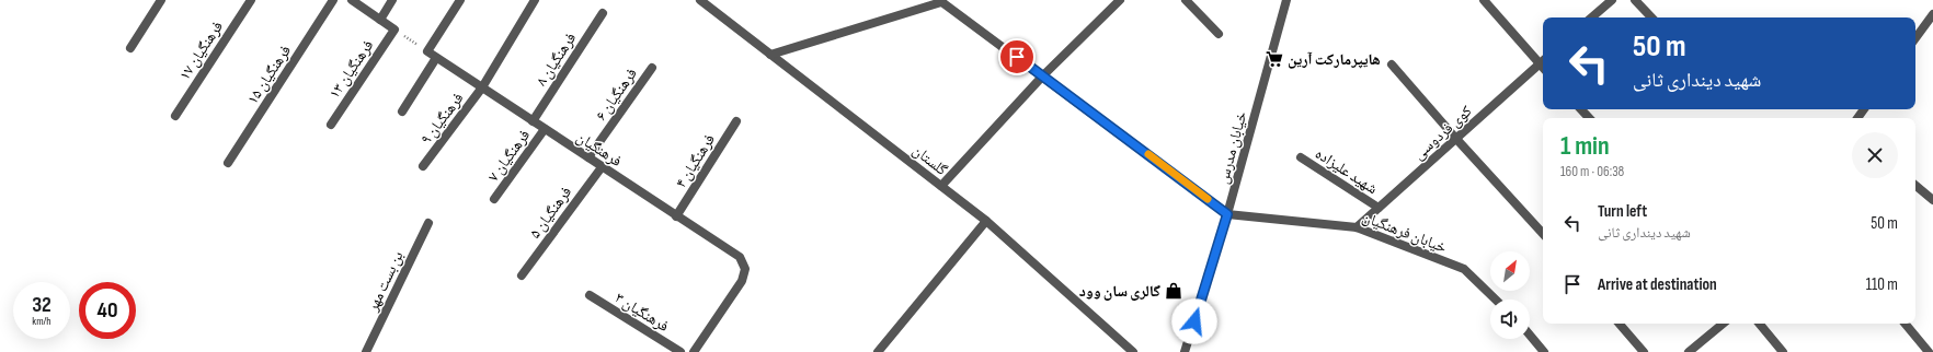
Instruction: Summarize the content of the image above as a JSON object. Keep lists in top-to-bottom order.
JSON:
{
  "streets": {
    "street": [
      "فرهنگیان ۱۷",
      "فرهنگیان ۸",
      "فرهنگیان ۱۳",
      "فرهنگیان ۱۵",
      "فرهنگیان ۶",
      "فرهنگیان ۹",
      "کوی فردوسی",
      "خیابان مدرس",
      "فرهنگیان",
      "فرهنگیان ۷",
      "گلستان",
      "فرهنگیان ۴",
      "شهید علیزاده",
      "فرهنگیان ۵",
      "خیابان فرهنگیان",
      "بن بست مهر",
      "فرهنگیان ۳"
    ]
  },
  "crossings": [
    ["فرهنگیان ۸", "فرهنگیان"],
    ["فرهنگیان ۶", "فرهنگیان"],
    ["فرهنگیان ۹", "فرهنگیان"],
    ["کوی فردوسی", "شهید علیزاده"],
    ["کوی فردوسی", "خیابان فرهنگیان"],
    ["خیابان مدرس", "خیابان فرهنگیان"],
    ["فرهنگیان", "فرهنگیان ۷"],
    ["فرهنگیان", "فرهنگیان ۴"],
    ["فرهنگیان", "فرهنگیان ۵"]
  ],
  "places": {
    "supermarket": ["هایپرمارکت آرین"],
    "shop": ["گالری سان وود"]
  },
  "north": "top right",
  "page": {
    "turn": ["50 m", "شهید دینداری ثانی"],
    "heading": ["1 min", "160 m · 06:38"],
    "list": [
      {
        "name": "Turn left",
        "note": "شهید دینداری ثانی",
        "value": "50 m"
      },
      {
        "name": "Arrive at destination",
        "value": "110 m"
      }
    ],
    "speed": "32 km/h",
    "limit": "40"
  }
}
